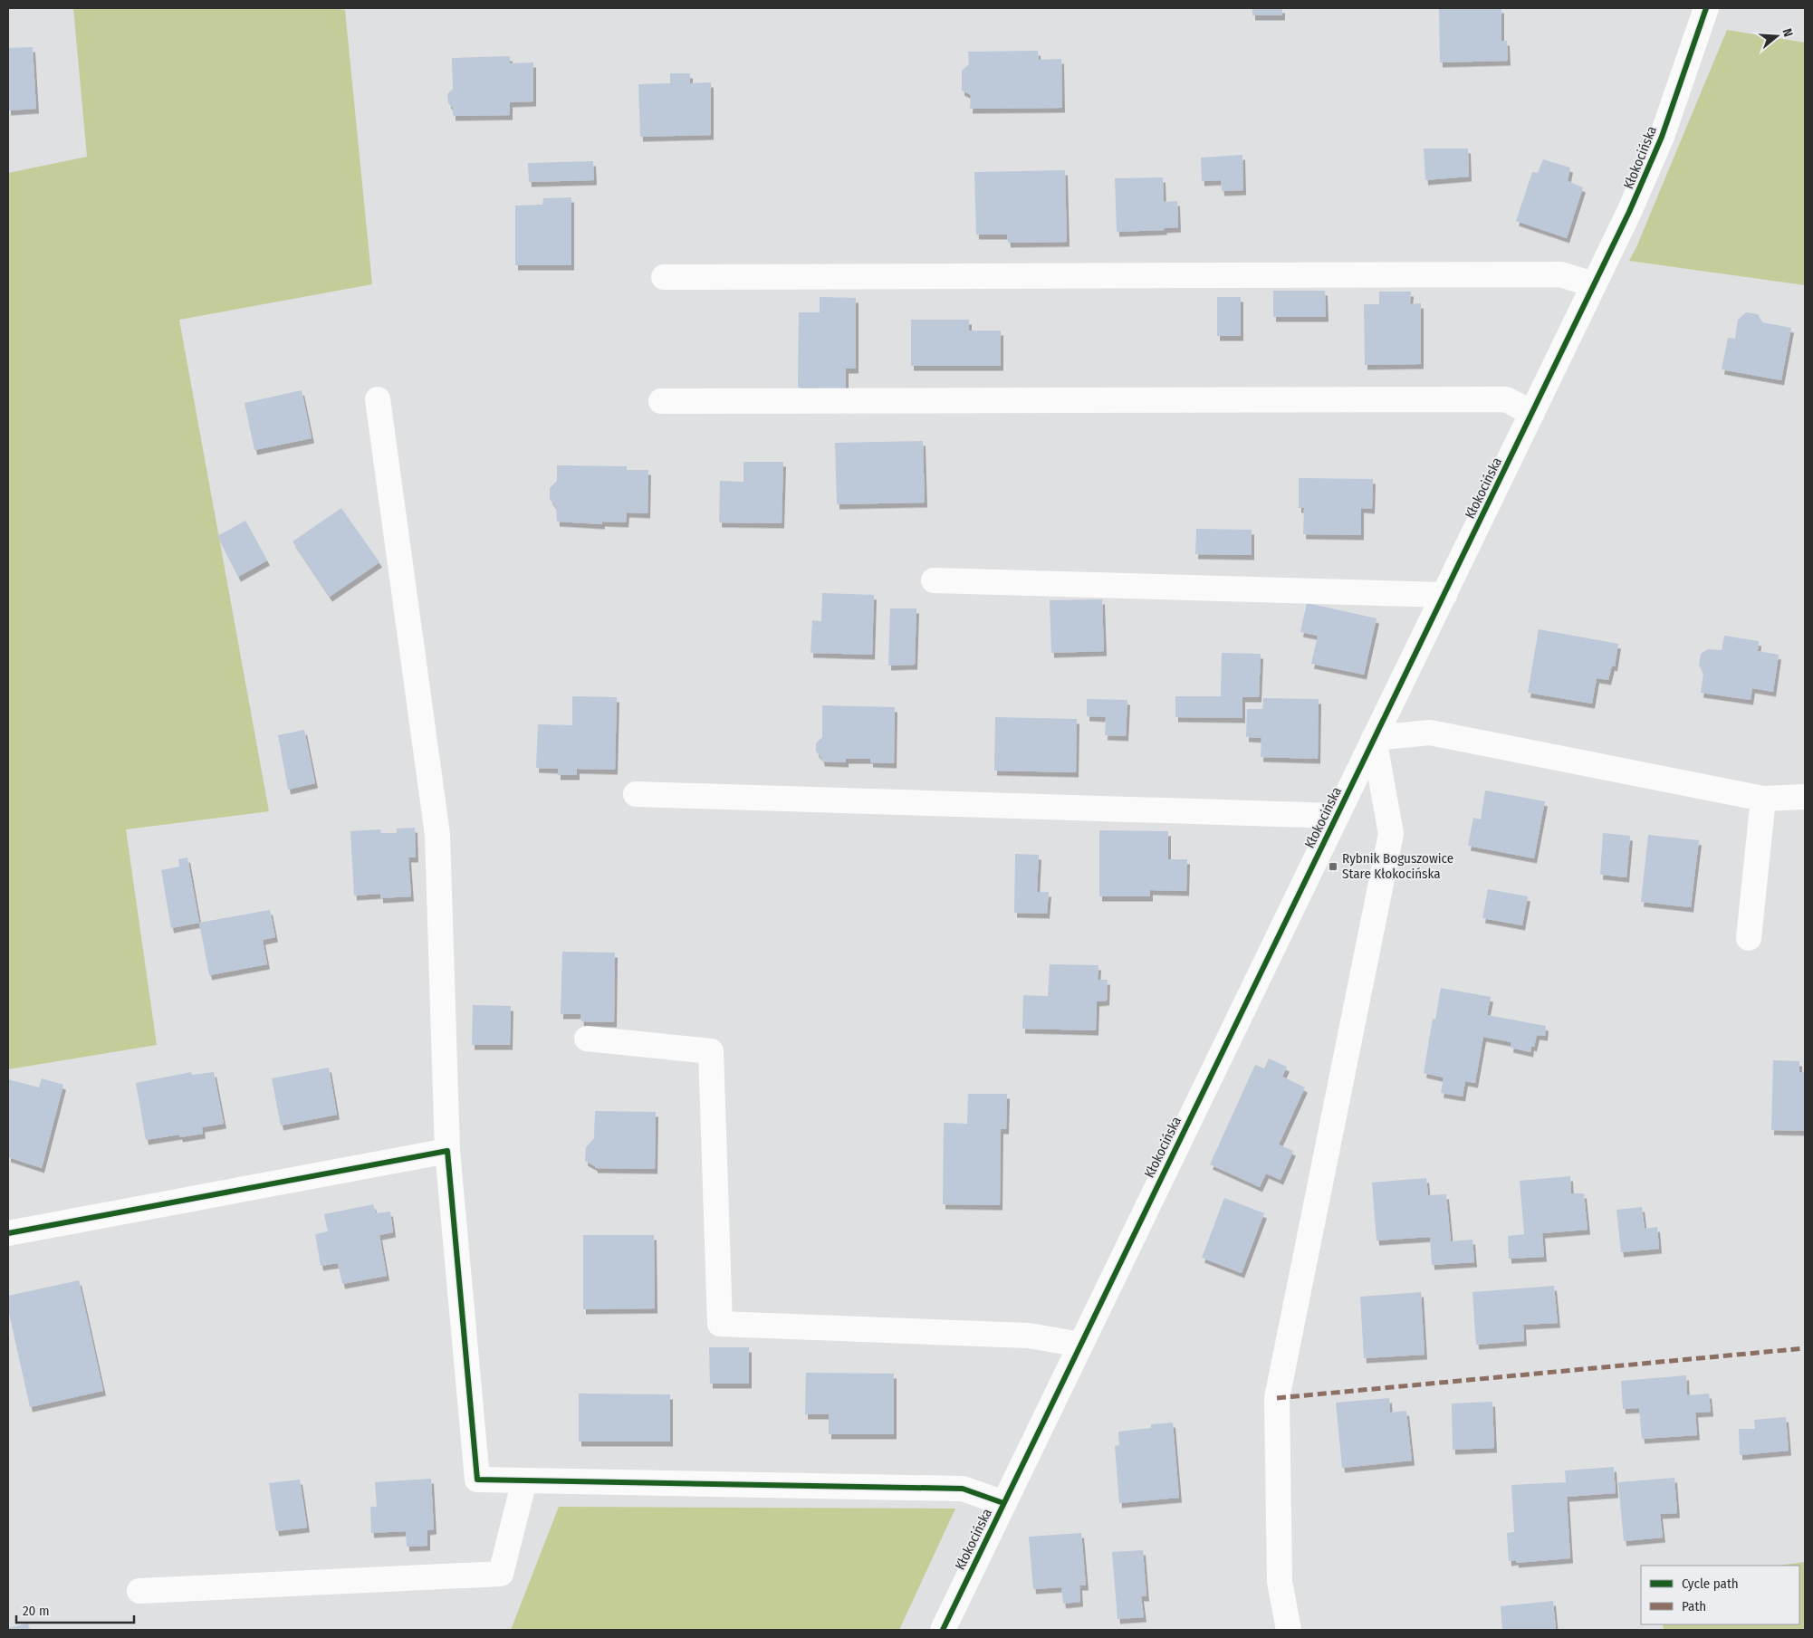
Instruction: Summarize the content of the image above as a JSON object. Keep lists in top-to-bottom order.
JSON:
{
  "streets": {
    "street": ["Kłokocińska"]
  },
  "places": {
    "transit": ["Rybnik Boguszowice Stare Kłokocińska"]
  },
  "legend": ["Cycle path", "Path"],
  "scale_bar": "20 m",
  "north": "right"
}
